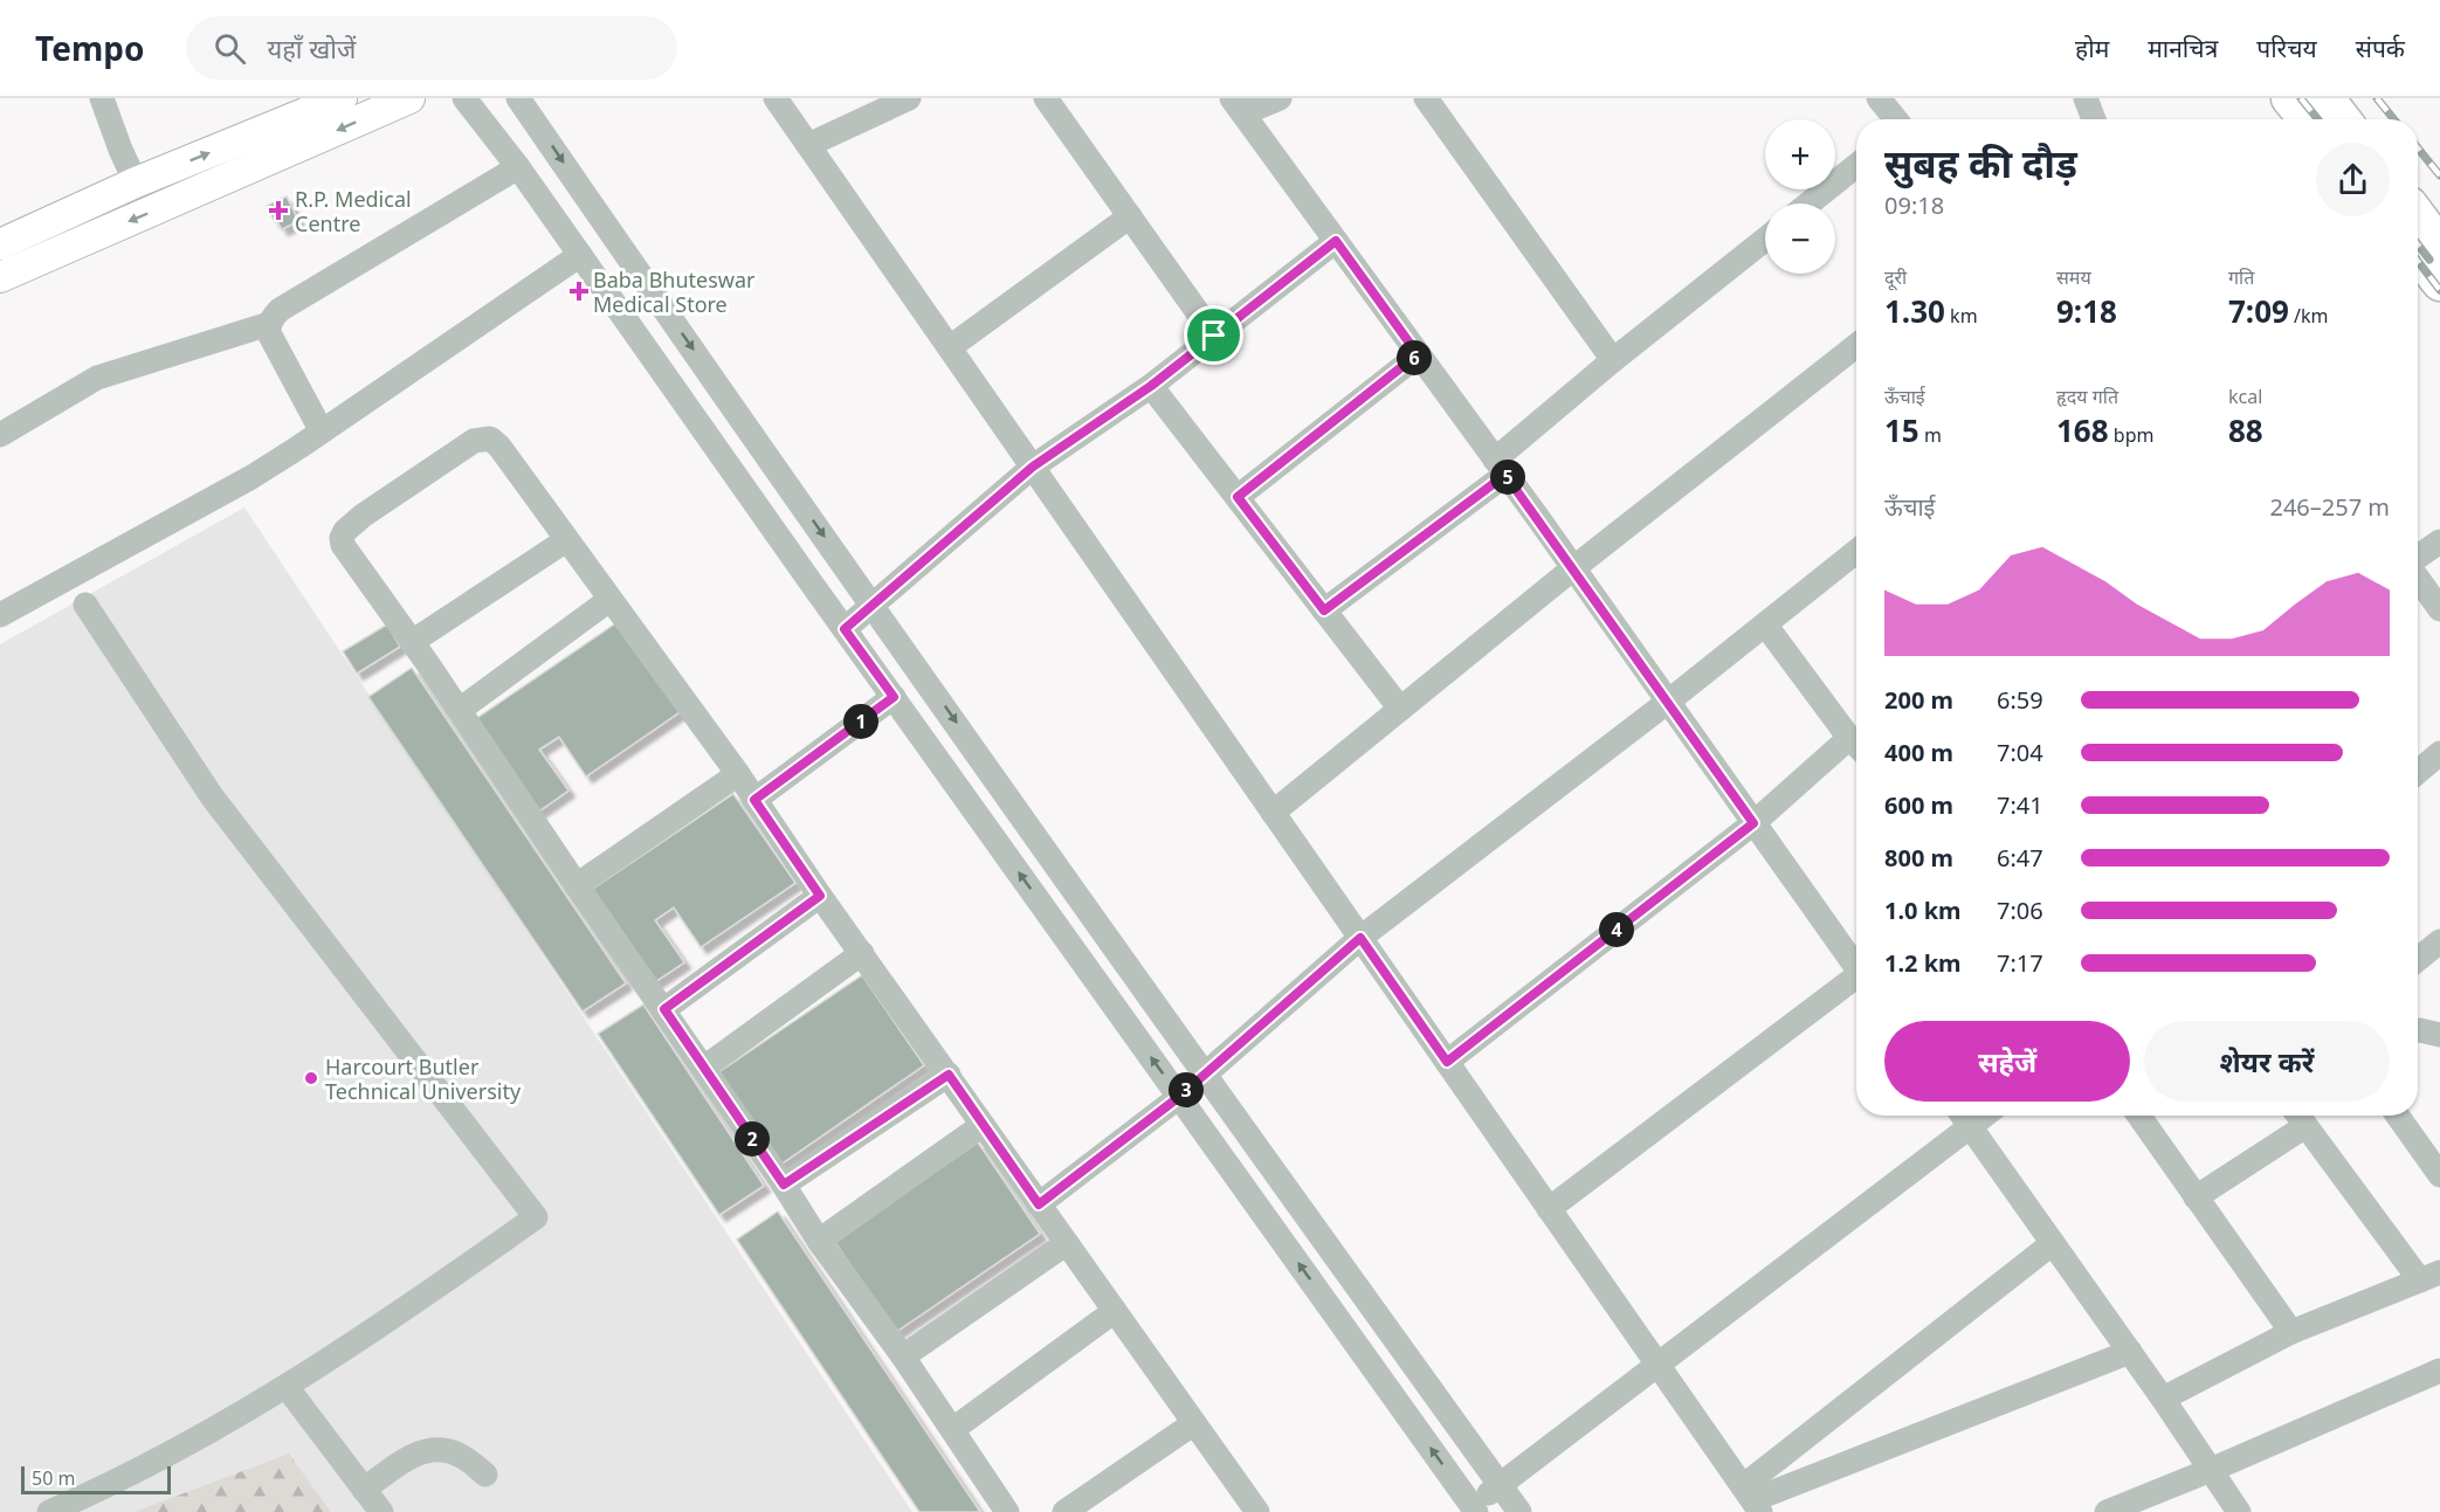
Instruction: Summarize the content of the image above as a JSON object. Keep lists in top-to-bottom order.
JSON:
{
  "places": {
    "health": ["R.P. Medical Centre", "Baba Bhuteswar Medical Store"],
    "other": ["Harcourt Butler Technical University"]
  },
  "scale_bar": "50 m",
  "page": {
    "header": "Tempo",
    "search": "यहाँ खोजें",
    "nav": [
      "होम",
      "मानचित्र",
      "परिचय",
      "संपर्क"
    ],
    "map_buttons": ["+", "−"],
    "heading": ["सुबह की दौड़", "09:18"],
    "stats": [
      ["दूरी", "1.30 km"],
      ["समय", "9:18"],
      ["गति", "7:09 /km"],
      ["ऊँचाई", "15 m"],
      ["हृदय गति", "168 bpm"],
      ["kcal", "88"]
    ],
    "pins": [
      "6",
      "5",
      "1",
      "4",
      "3",
      "2"
    ],
    "chart": ["ऊँचाई", "246–257 m"],
    "list": [
      {
        "name": "200 m",
        "note": "6:59"
      },
      {
        "name": "400 m",
        "note": "7:04"
      },
      {
        "name": "600 m",
        "note": "7:41"
      },
      {
        "name": "800 m",
        "note": "6:47"
      },
      {
        "name": "1.0 km",
        "note": "7:06"
      },
      {
        "name": "1.2 km",
        "note": "7:17"
      }
    ],
    "buttons": ["सहेजें", "शेयर करें"],
    "scale": "50 m"
  }
}
